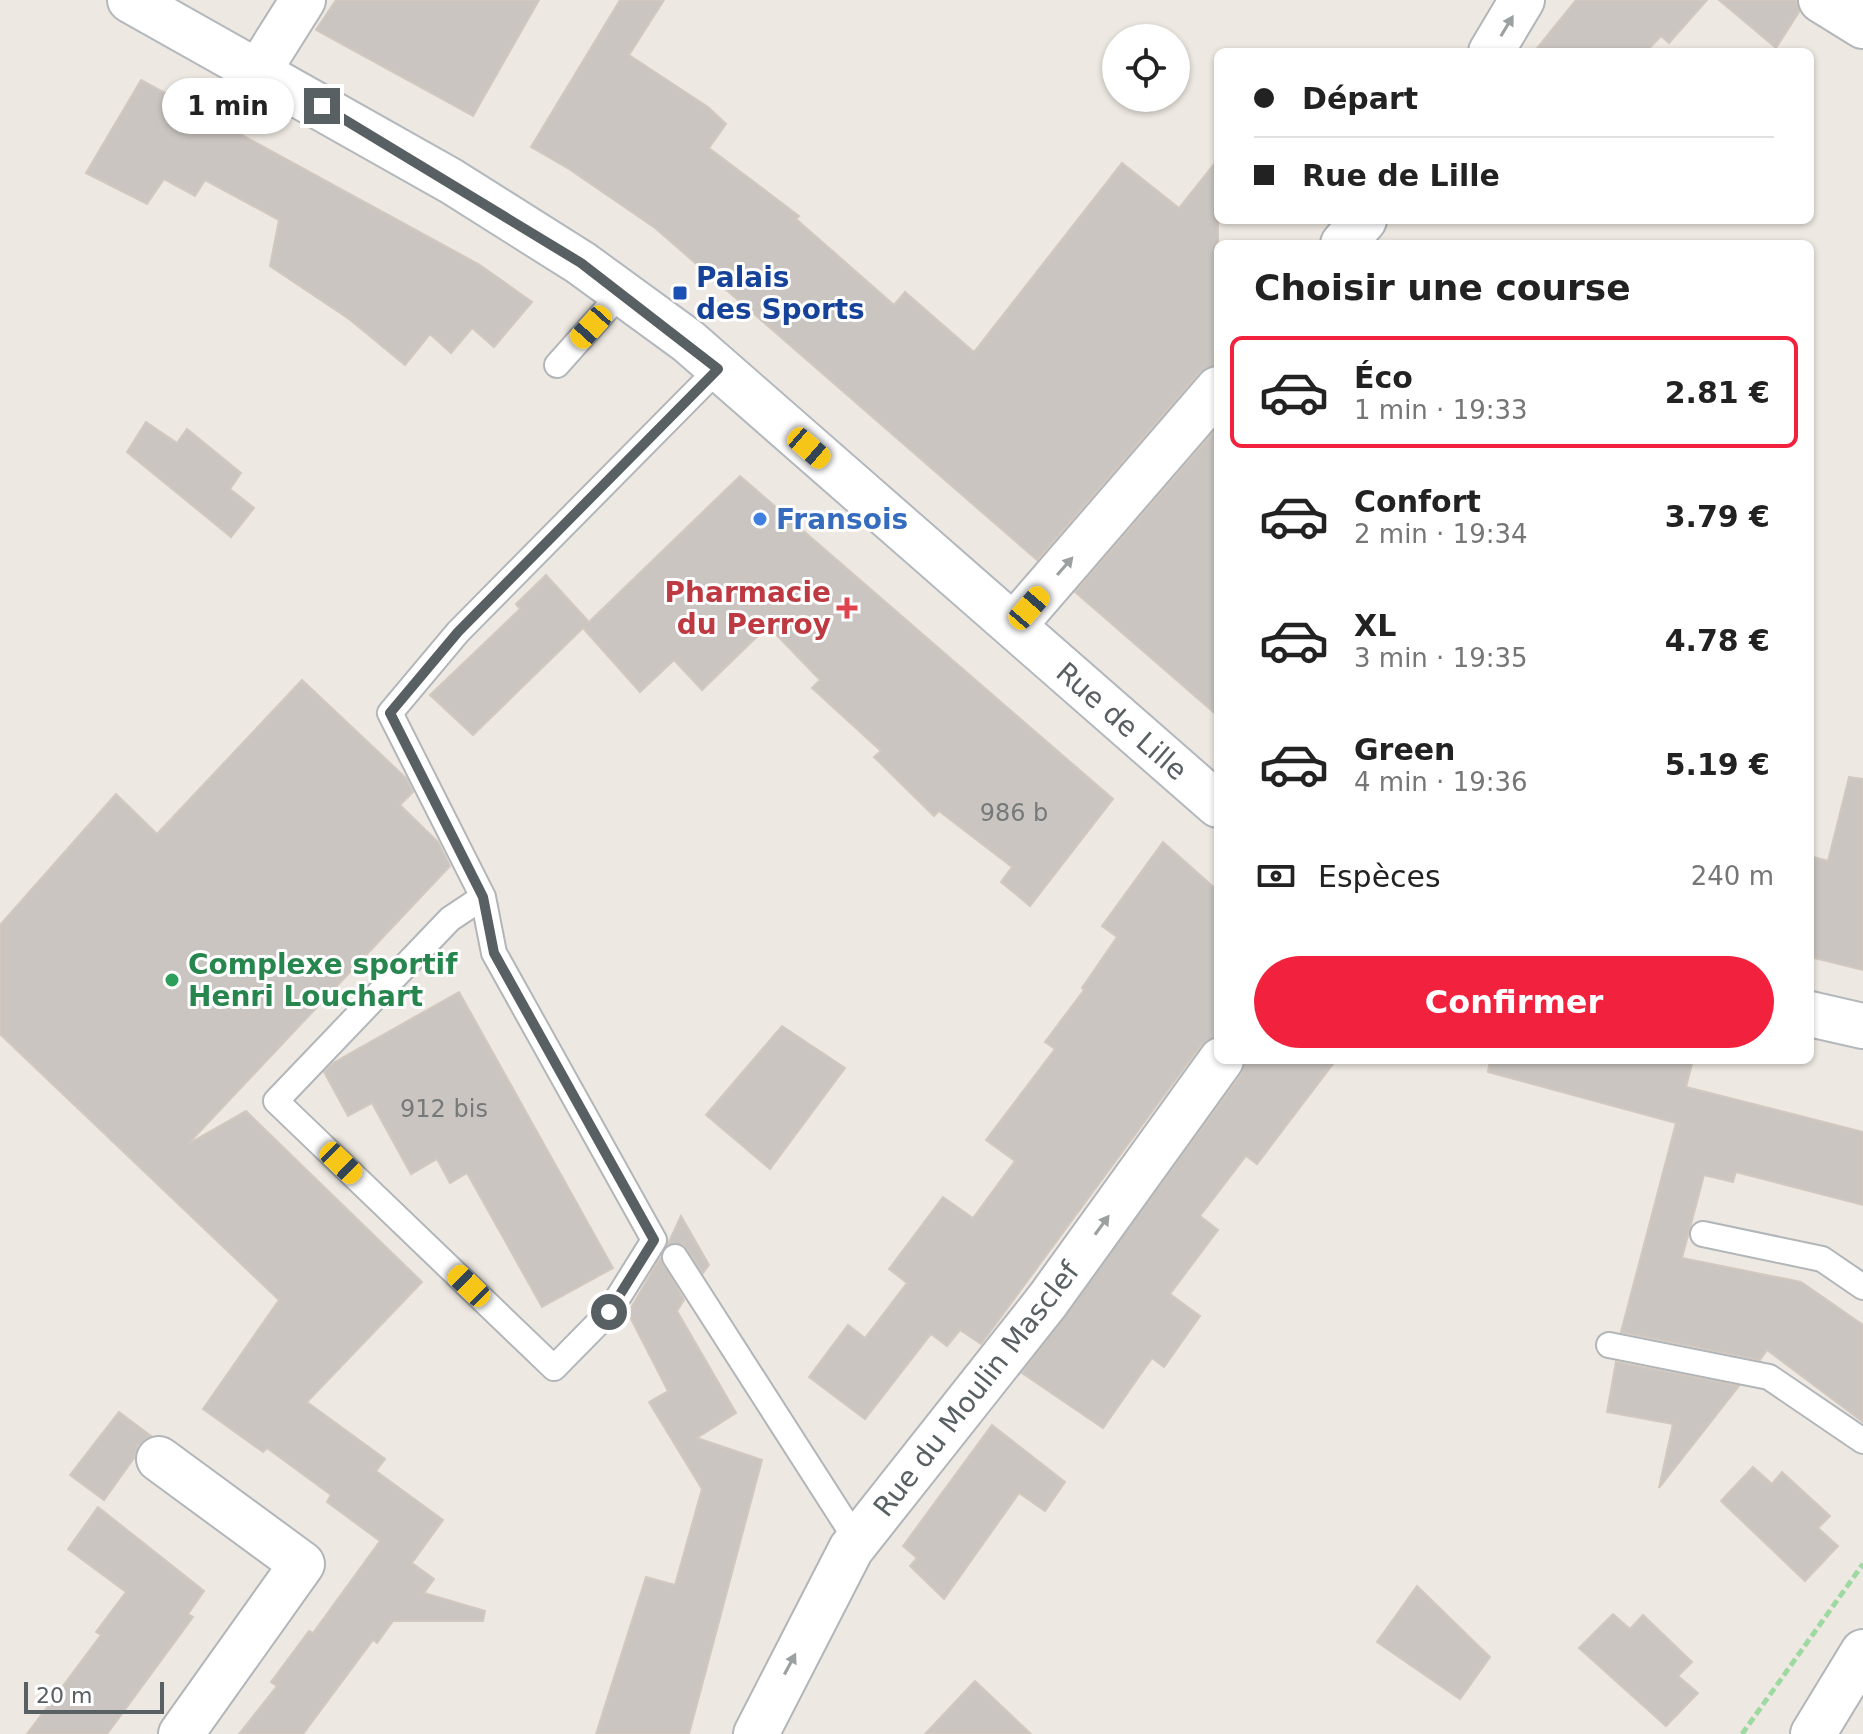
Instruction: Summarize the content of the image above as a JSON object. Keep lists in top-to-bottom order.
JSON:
{
  "streets": {
    "street": ["Rue de Lille", "Rue du Moulin Masclef"]
  },
  "one_way": ["Rue du Moulin Masclef"],
  "places": {
    "transit": ["Palais des Sports"],
    "other": ["Fransois", "Complexe sportif Henri Louchart"],
    "health": ["Pharmacie du Perroy"]
  },
  "house_numbers": ["986 b", "912 bis"],
  "scale_bar": "20 m",
  "page": {
    "banner": ["Départ", "Rue de Lille"],
    "bubble": "1 min",
    "heading": "Choisir une course",
    "list": [
      {
        "name": "Éco",
        "note": "1 min · 19:33",
        "value": "2.81 €"
      },
      {
        "name": "Confort",
        "note": "2 min · 19:34",
        "value": "3.79 €"
      },
      {
        "name": "XL",
        "note": "3 min · 19:35",
        "value": "4.78 €"
      },
      {
        "name": "Green",
        "note": "4 min · 19:36",
        "value": "5.19 €"
      }
    ],
    "pay": ["Espèces", "240 m"],
    "buttons": "Confirmer",
    "scale": "20 m"
  }
}
